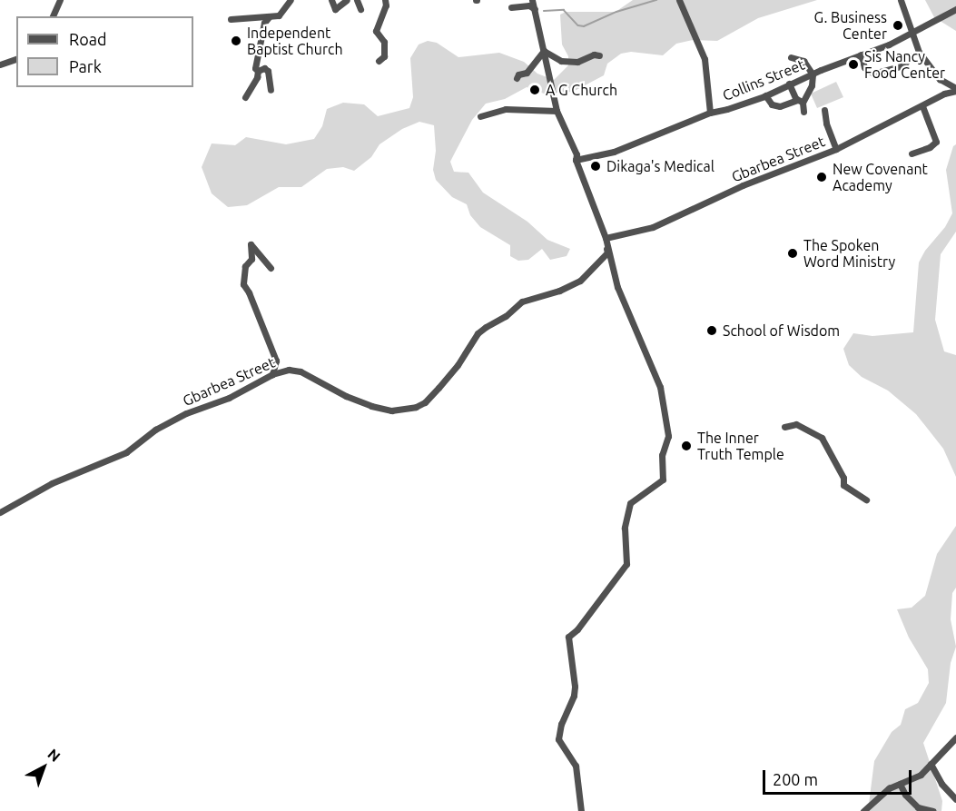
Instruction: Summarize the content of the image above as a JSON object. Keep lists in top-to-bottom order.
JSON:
{
  "streets": {
    "street": ["Collins Street", "Gbarbea Street"]
  },
  "crossings": [
    ["Collins Street", "Gbarbea Street"]
  ],
  "places": [
    "G. Business Center",
    "Independent Baptist Church",
    "Sis Nancy Food Center",
    "A G Church",
    "Dikaga's Medical",
    "New Covenant Academy",
    "The Spoken Word Ministry",
    "School of Wisdom",
    "The Inner Truth Temple"
  ],
  "legend": ["Road", "Park"],
  "scale_bar": "200 m",
  "north": "top right"
}
